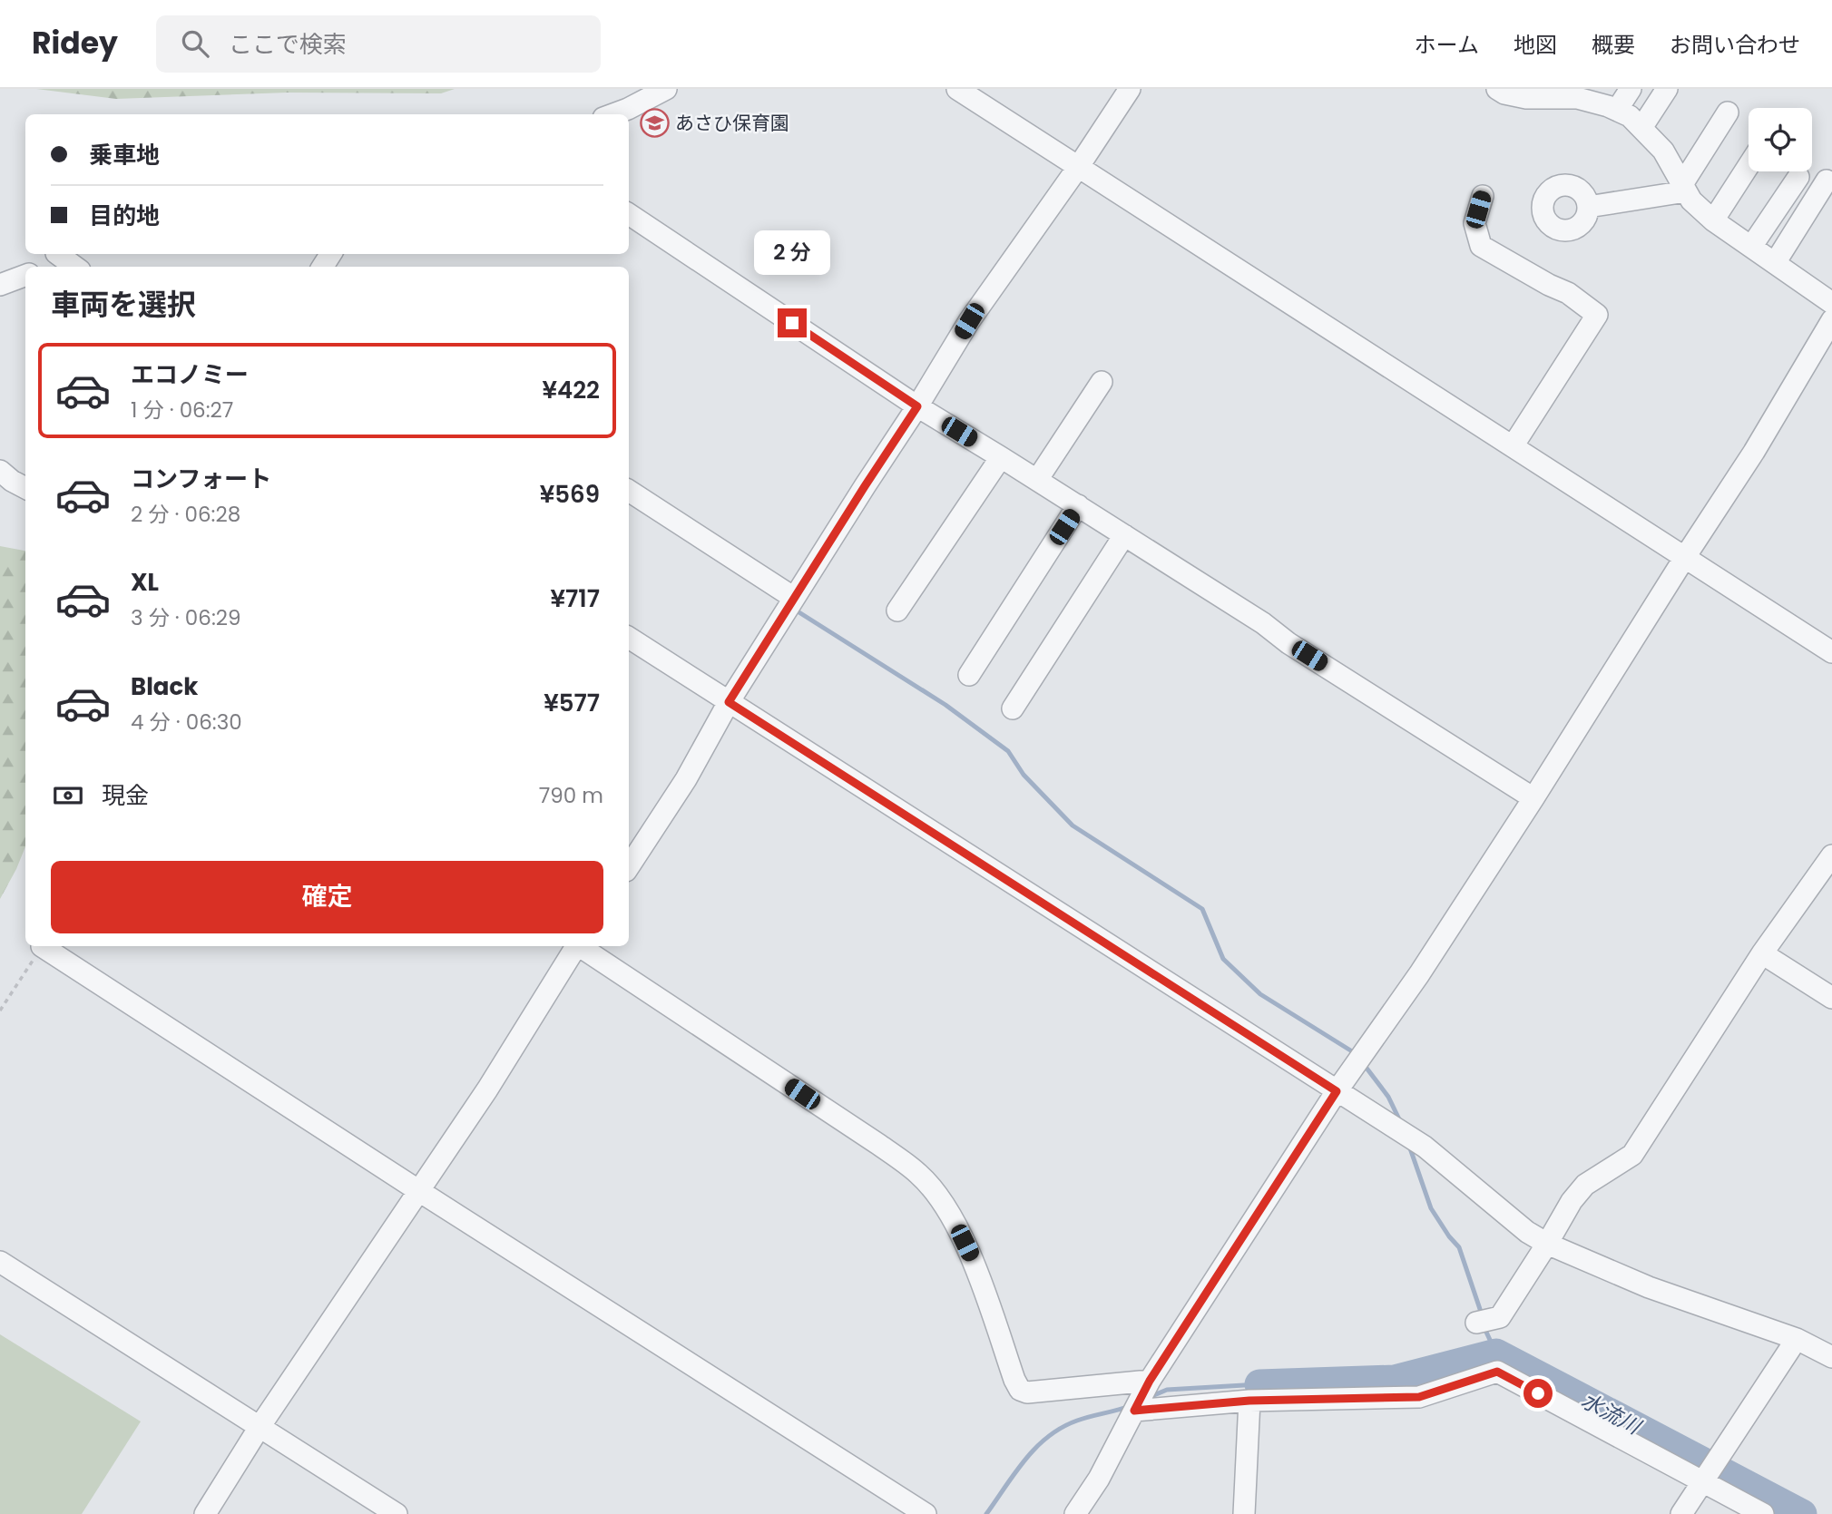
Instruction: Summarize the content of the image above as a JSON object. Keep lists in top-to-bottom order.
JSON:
{
  "water": ["水流川"],
  "places": {
    "school or university": ["あさひ保育園"]
  },
  "page": {
    "header": "Ridey",
    "search": "ここで検索",
    "nav": [
      "ホーム",
      "地図",
      "概要",
      "お問い合わせ"
    ],
    "banner": ["乗車地", "目的地"],
    "bubble": "2 分",
    "heading": "車両を選択",
    "list": [
      {
        "name": "エコノミー",
        "note": "1 分 · 06:27",
        "value": "¥422"
      },
      {
        "name": "コンフォート",
        "note": "2 分 · 06:28",
        "value": "¥569"
      },
      {
        "name": "XL",
        "note": "3 分 · 06:29",
        "value": "¥717"
      },
      {
        "name": "Black",
        "note": "4 分 · 06:30",
        "value": "¥577"
      }
    ],
    "pay": ["現金", "790 m"],
    "buttons": "確定"
  }
}
